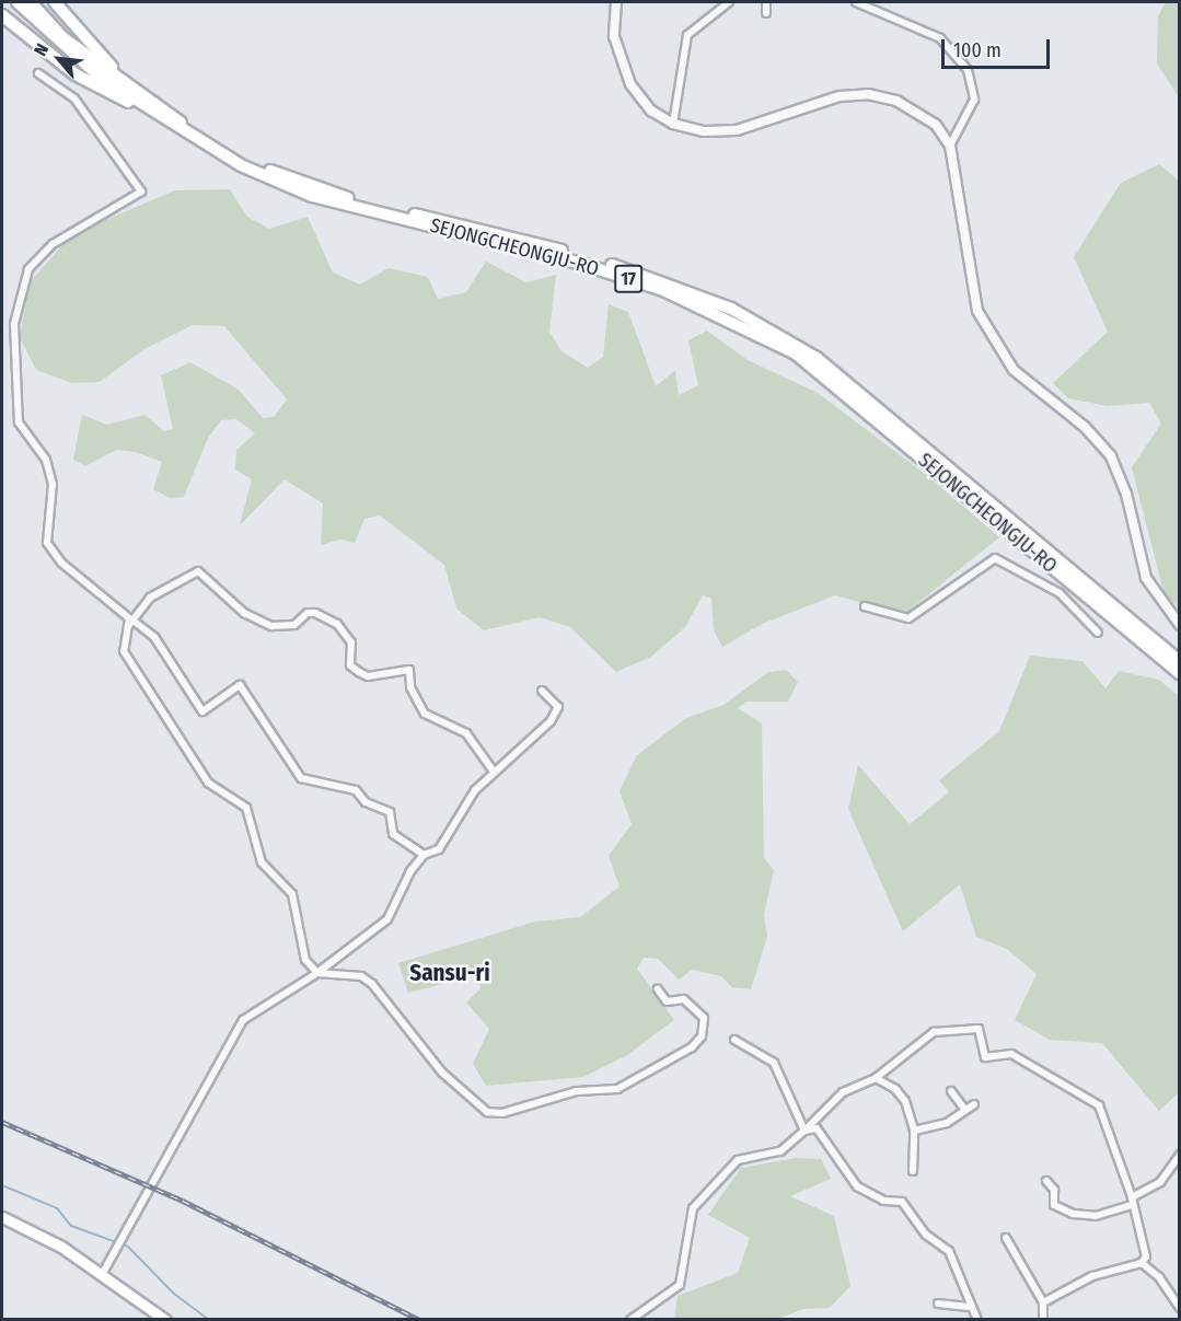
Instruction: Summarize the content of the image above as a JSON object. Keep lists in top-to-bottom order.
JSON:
{
  "streets": {
    "highway": ["SEJONGCHEONGJU-RO", "17"]
  },
  "districts": ["Sansu-ri"],
  "scale_bar": "100 m",
  "north": "top left"
}
